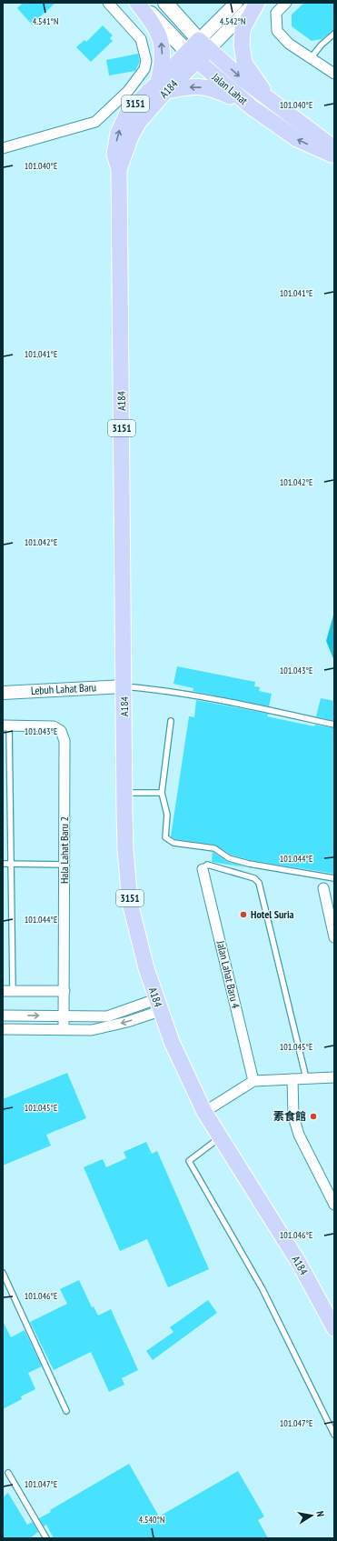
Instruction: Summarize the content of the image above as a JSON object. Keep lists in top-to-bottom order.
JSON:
{
  "streets": {
    "main road": ["A184", "Jalan Lahat", "3151"],
    "street": ["Lebuh Lahat Baru", "Hala Lahat Baru 2", "Jalan Lahat Baru 4"]
  },
  "crossings": [
    ["A184", "Jalan Lahat"],
    ["A184", "3151"],
    ["A184", "Lebuh Lahat Baru"],
    ["Jalan Lahat", "3151"]
  ],
  "places": ["Hotel Suria", "素食館"],
  "north": "right",
  "coordinates": [
    "4.541°N",
    "4.542°N",
    "101.040°E",
    "101.041°E",
    "101.042°E",
    "101.043°E",
    "101.044°E",
    "101.045°E",
    "101.046°E",
    "101.047°E",
    "4.540°N"
  ]
}
